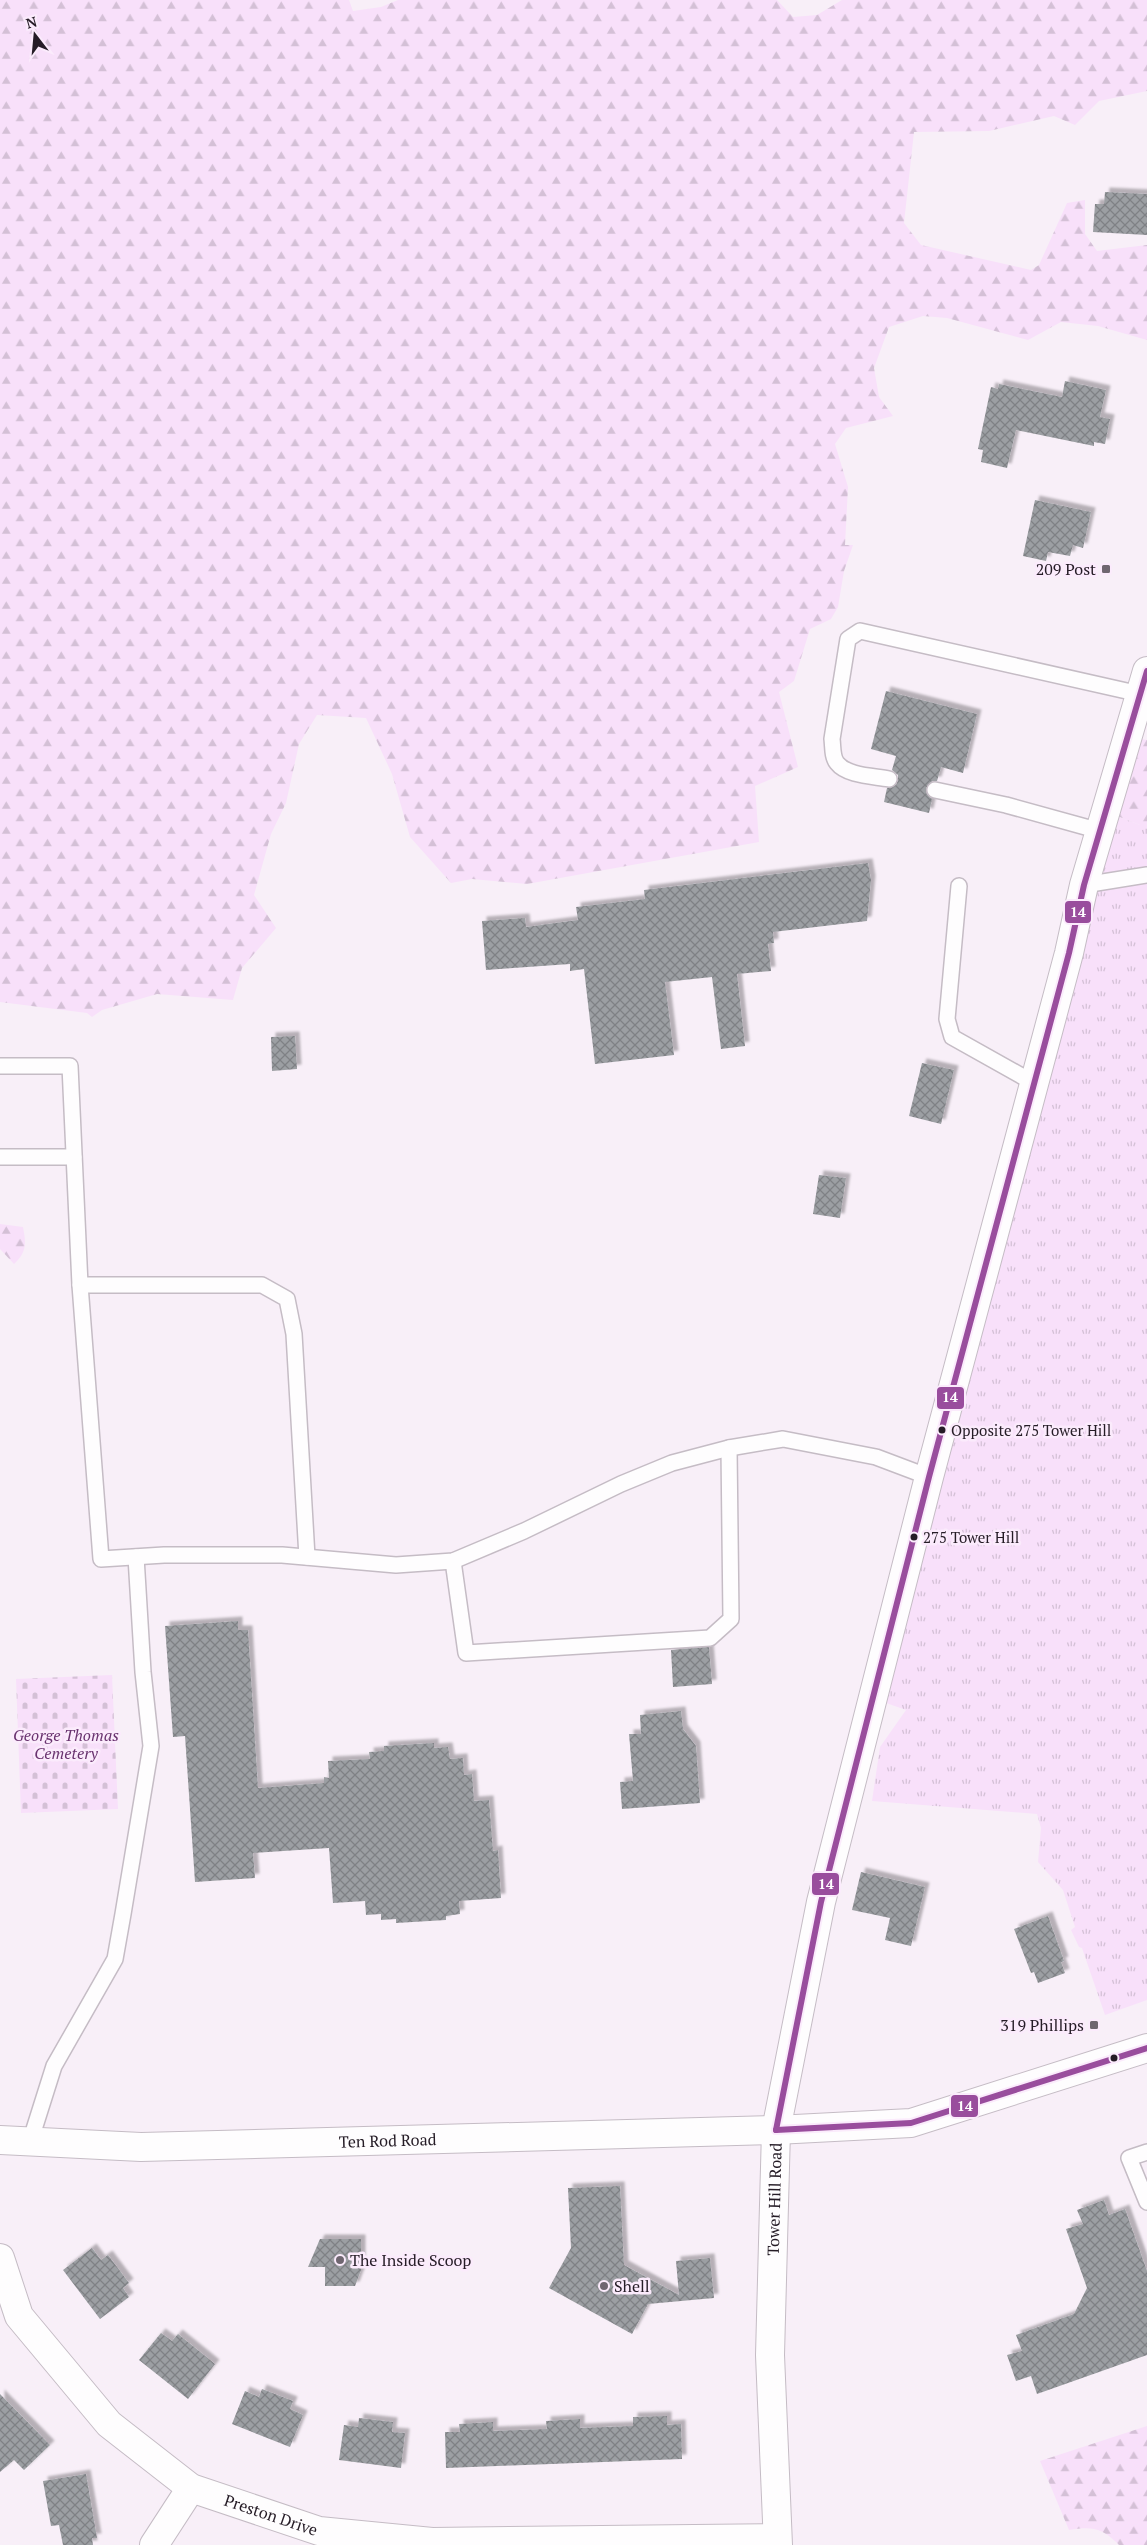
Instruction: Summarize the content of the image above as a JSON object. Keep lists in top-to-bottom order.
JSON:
{
  "streets": {
    "main road": ["Ten Rod Road", "Tower Hill Road", "Preston Drive"]
  },
  "crossings": [
    ["Ten Rod Road", "Tower Hill Road"],
    ["Tower Hill Road", "Preston Drive"]
  ],
  "parks": ["George Thomas Cemetery"],
  "places": {
    "transit": ["209 Post", "319 Phillips"],
    "other": [
      "Opposite 275 Tower Hill",
      "275 Tower Hill",
      "The Inside Scoop",
      "Shell"
    ]
  },
  "lines": ["transit line 14"],
  "north": "top"
}
